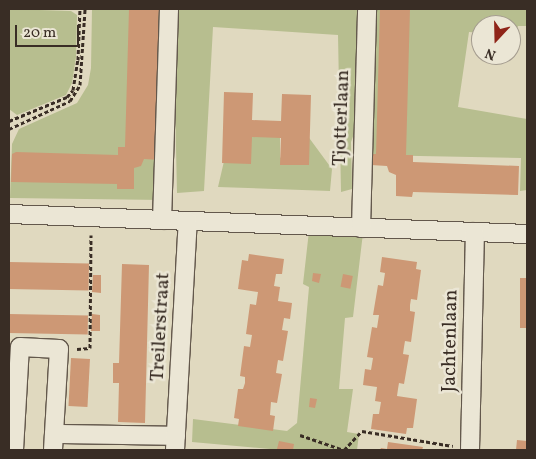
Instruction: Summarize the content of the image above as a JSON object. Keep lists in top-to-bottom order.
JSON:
{
  "streets": {
    "street": ["Tjotterlaan", "Treilerstraat", "Jachtenlaan"]
  },
  "scale_bar": "20 m",
  "north": "bottom"
}
